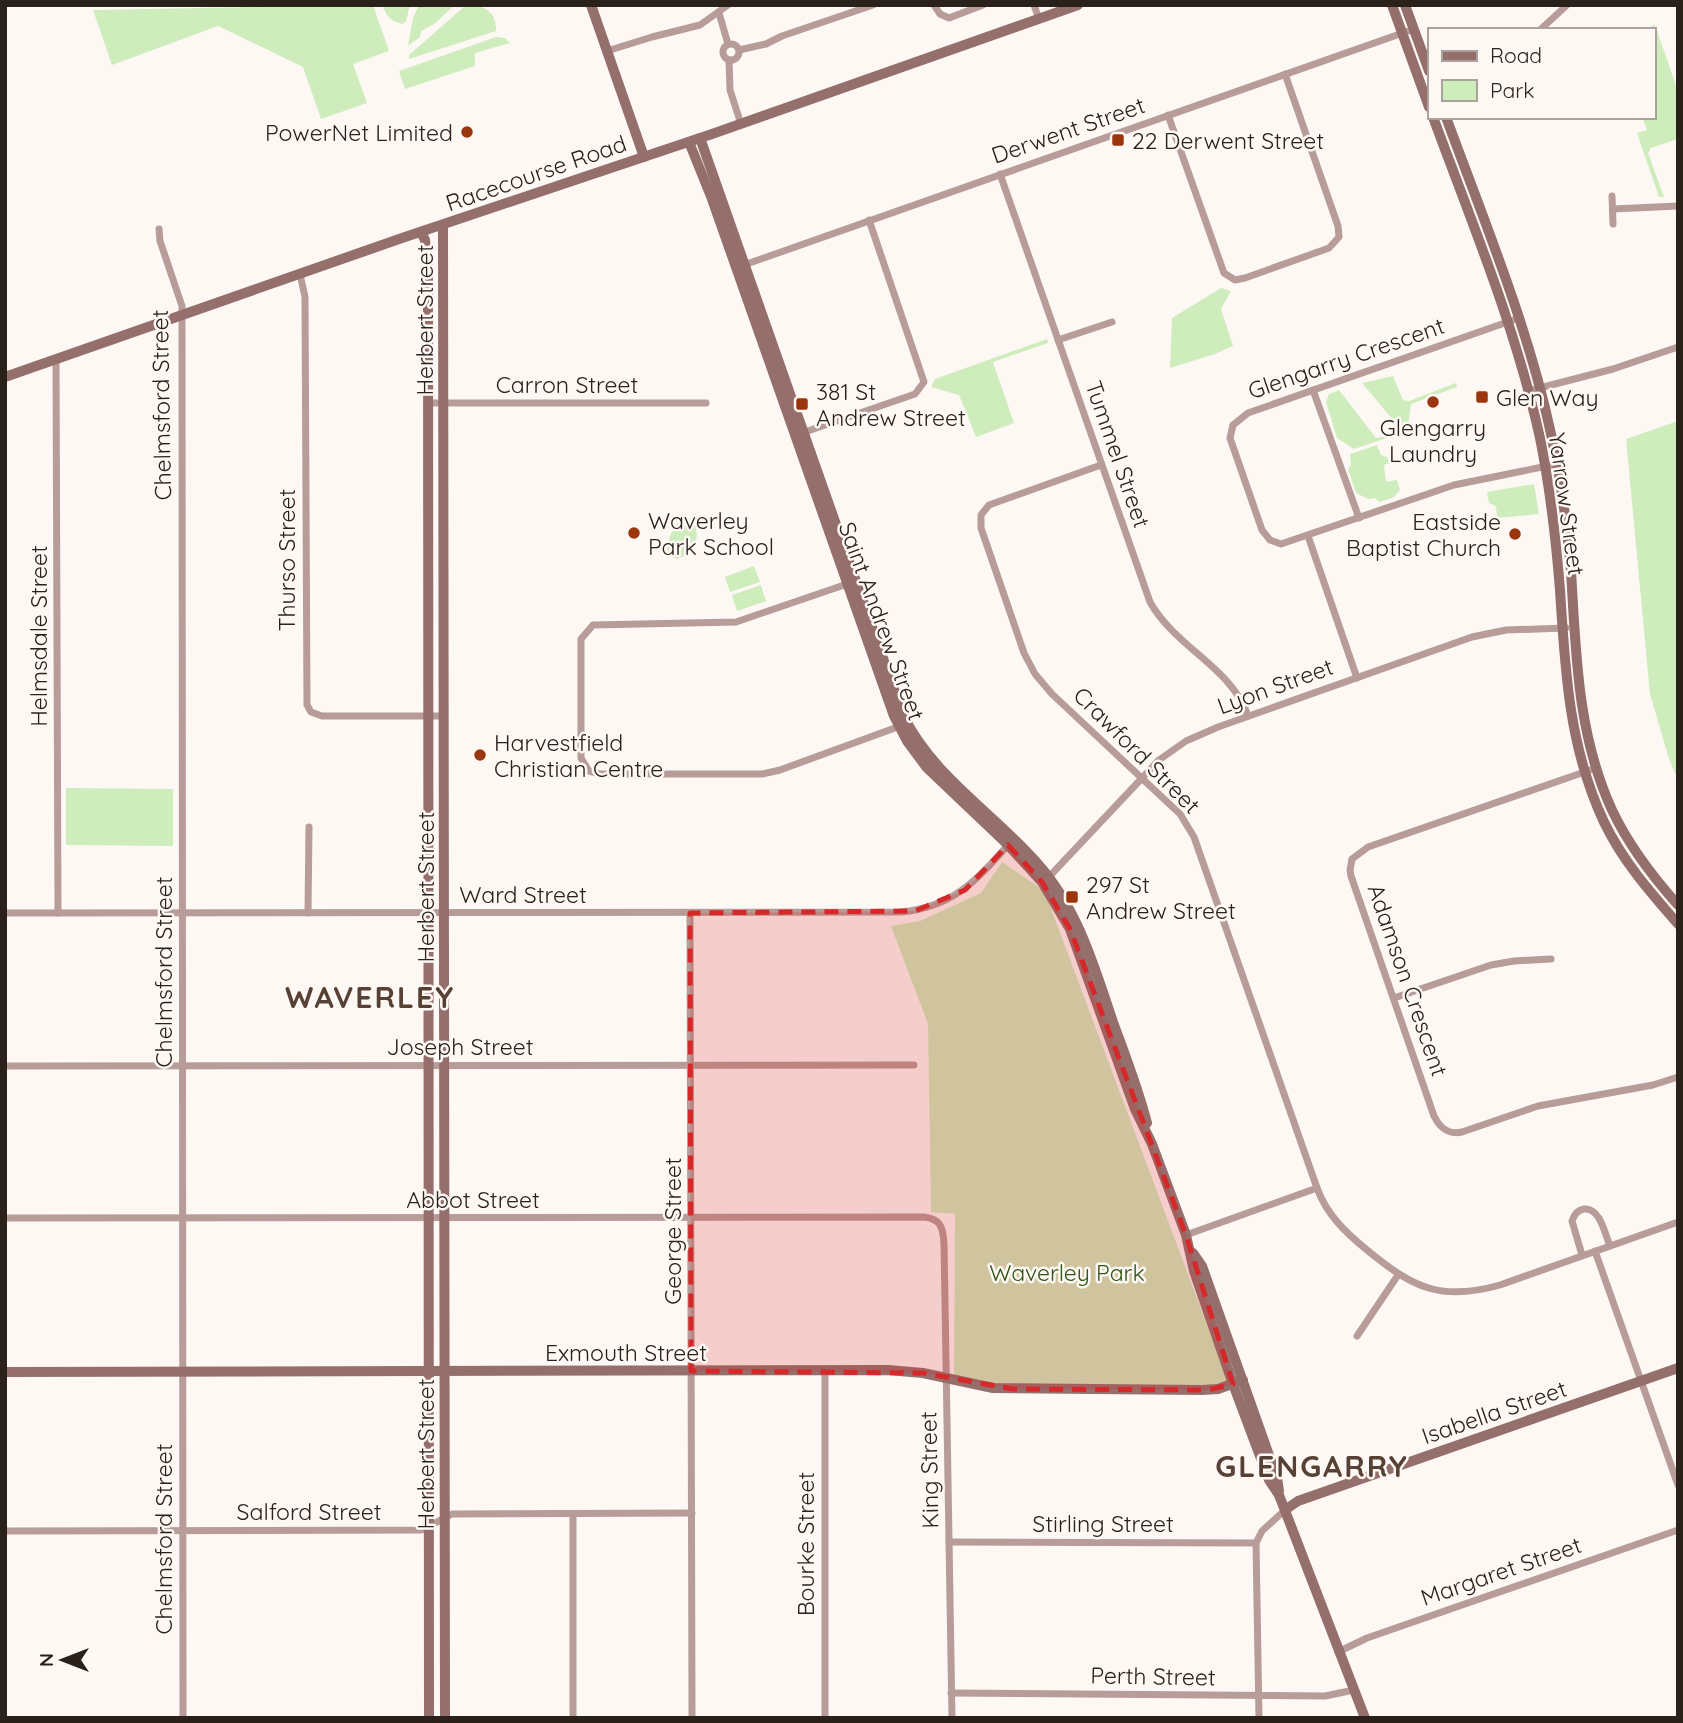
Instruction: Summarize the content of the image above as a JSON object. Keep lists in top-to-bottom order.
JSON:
{
  "streets": {
    "street": [
      "Derwent Street",
      "Racecourse Road",
      "Herbert Street",
      "Glengarry Crescent",
      "Carron Street",
      "Chelmsford Street",
      "Tummel Street",
      "Yarrow Street",
      "Thurso Street",
      "Saint Andrew Street",
      "Helmsdale Street",
      "Lyon Street",
      "Crawford Street",
      "Ward Street",
      "Adamson Crescent",
      "Joseph Street",
      "Abbot Street",
      "George Street",
      "Exmouth Street",
      "Isabella Street",
      "King Street",
      "Salford Street",
      "Stirling Street",
      "Bourke Street",
      "Margaret Street",
      "Perth Street"
    ]
  },
  "crossings": [
    ["Derwent Street", "Tummel Street"],
    ["Derwent Street", "Saint Andrew Street"],
    ["Racecourse Road", "Herbert Street"],
    ["Racecourse Road", "Chelmsford Street"],
    ["Racecourse Road", "Thurso Street"],
    ["Racecourse Road", "Saint Andrew Street"],
    ["Racecourse Road", "Helmsdale Street"],
    ["Herbert Street", "Carron Street"],
    ["Herbert Street", "Thurso Street"],
    ["Herbert Street", "Ward Street"],
    ["Herbert Street", "Joseph Street"],
    ["Herbert Street", "Abbot Street"],
    ["Herbert Street", "Exmouth Street"],
    ["Herbert Street", "Salford Street"],
    ["Glengarry Crescent", "Yarrow Street"],
    ["Chelmsford Street", "Ward Street"],
    ["Chelmsford Street", "Joseph Street"],
    ["Chelmsford Street", "Abbot Street"],
    ["Chelmsford Street", "Exmouth Street"],
    ["Chelmsford Street", "Salford Street"],
    ["Tummel Street", "Lyon Street"],
    ["Tummel Street", "Crawford Street"],
    ["Yarrow Street", "Lyon Street"],
    ["Yarrow Street", "Adamson Crescent"],
    ["Saint Andrew Street", "Lyon Street"],
    ["Saint Andrew Street", "Ward Street"],
    ["Saint Andrew Street", "Exmouth Street"],
    ["Saint Andrew Street", "Isabella Street"],
    ["Saint Andrew Street", "Margaret Street"],
    ["Saint Andrew Street", "Perth Street"],
    ["Helmsdale Street", "Ward Street"],
    ["Lyon Street", "Crawford Street"],
    ["Ward Street", "George Street"],
    ["Joseph Street", "George Street"],
    ["Abbot Street", "George Street"],
    ["Abbot Street", "King Street"],
    ["George Street", "Exmouth Street"],
    ["George Street", "Salford Street"],
    ["Exmouth Street", "King Street"],
    ["Exmouth Street", "Bourke Street"],
    ["King Street", "Stirling Street"],
    ["King Street", "Perth Street"]
  ],
  "districts": ["WAVERLEY", "GLENGARRY"],
  "parks": ["Waverley Park"],
  "places": {
    "other": [
      "PowerNet Limited",
      "Glengarry Laundry",
      "Waverley Park School",
      "Eastside Baptist Church",
      "Harvestfield Christian Centre"
    ],
    "transit": [
      "22 Derwent Street",
      "Glen Way",
      "381 St Andrew Street",
      "297 St Andrew Street"
    ]
  },
  "legend": ["Road", "Park"],
  "north": "left"
}
